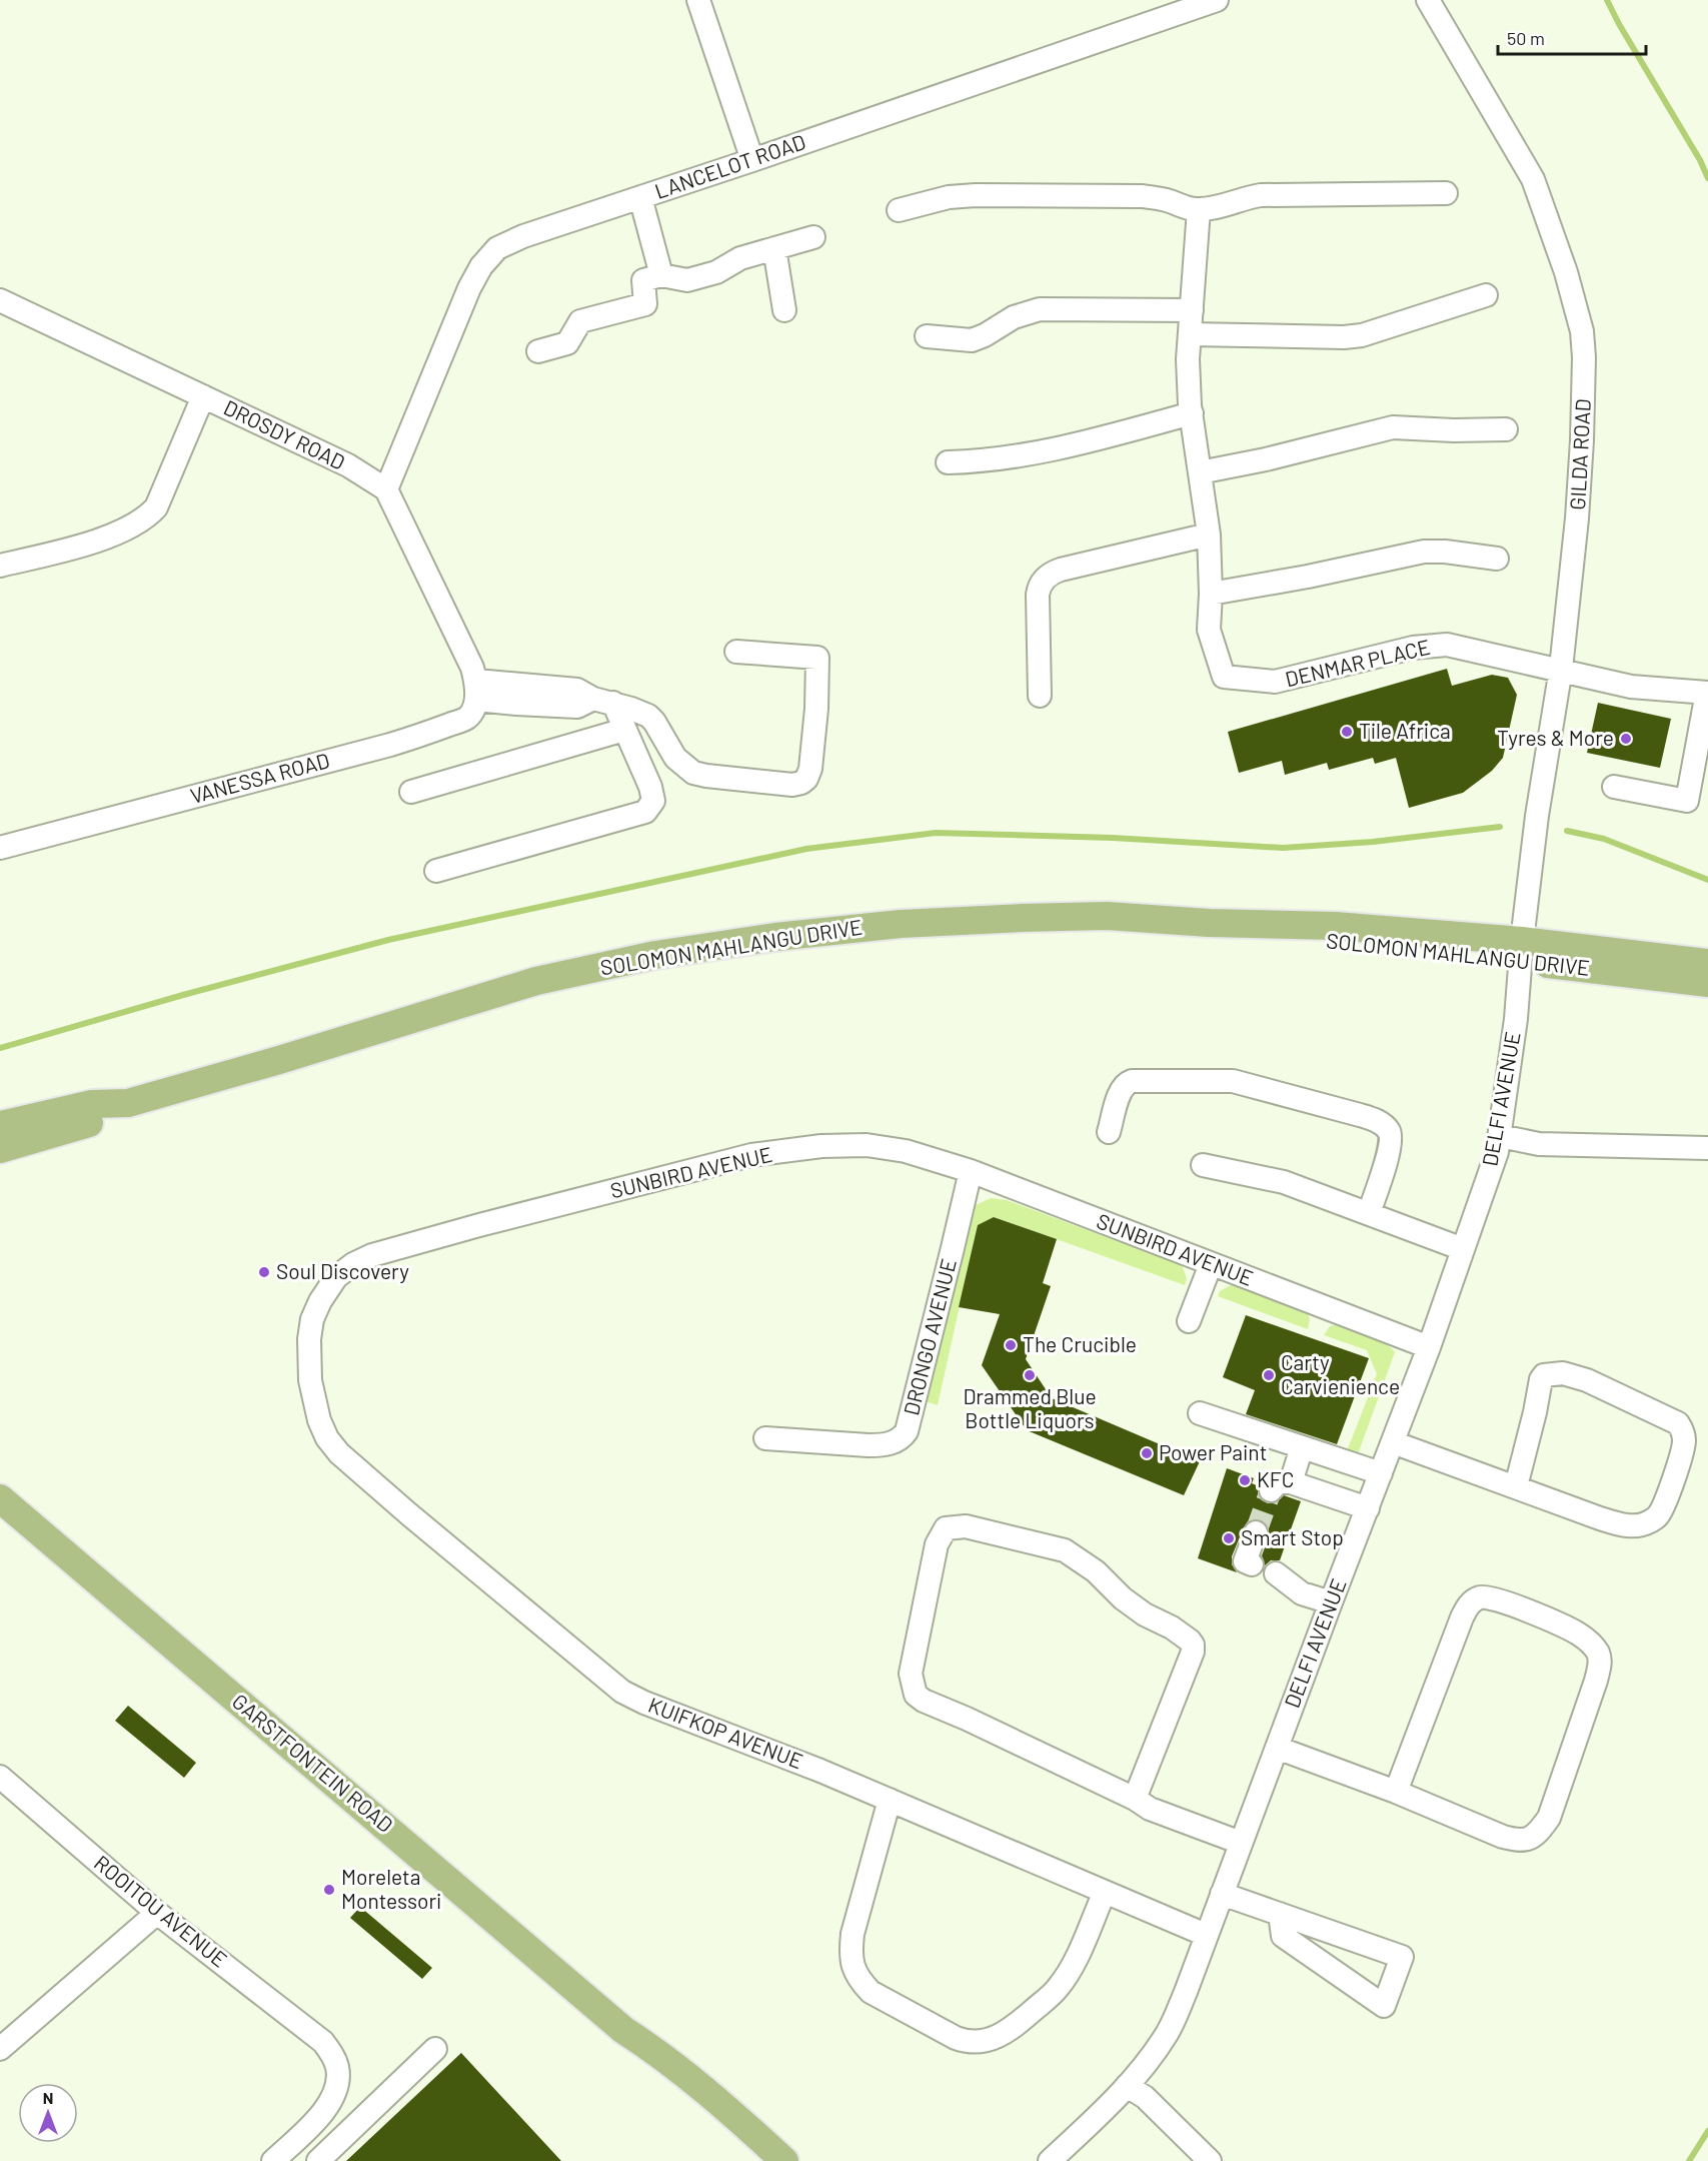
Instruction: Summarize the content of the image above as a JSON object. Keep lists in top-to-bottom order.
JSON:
{
  "streets": {
    "main road": ["SOLOMON MAHLANGU DRIVE", "GARSTFONTEIN ROAD"],
    "street": [
      "LANCELOT ROAD",
      "DROSDY ROAD",
      "GILDA ROAD",
      "DENMAR PLACE",
      "VANESSA ROAD",
      "DELFI AVENUE",
      "SUNBIRD AVENUE",
      "DRONGO AVENUE",
      "KUIFKOP AVENUE",
      "ROOITOU AVENUE"
    ]
  },
  "crossings": [
    ["LANCELOT ROAD", "DROSDY ROAD"],
    ["GILDA ROAD", "DENMAR PLACE"],
    ["GILDA ROAD", "SOLOMON MAHLANGU DRIVE"],
    ["GILDA ROAD", "DELFI AVENUE"],
    ["SOLOMON MAHLANGU DRIVE", "DELFI AVENUE"],
    ["DELFI AVENUE", "SUNBIRD AVENUE"],
    ["DELFI AVENUE", "KUIFKOP AVENUE"],
    ["SUNBIRD AVENUE", "DRONGO AVENUE"],
    ["SUNBIRD AVENUE", "KUIFKOP AVENUE"]
  ],
  "places": [
    "Tile Africa",
    "Tyres & More",
    "Soul Discovery",
    "The Crucible",
    "Drammed Blue Bottle Liquors",
    "Carty Carvienience",
    "Power Paint",
    "KFC",
    "Smart Stop",
    "Moreleta Montessori"
  ],
  "scale_bar": "50 m",
  "north": "top"
}
